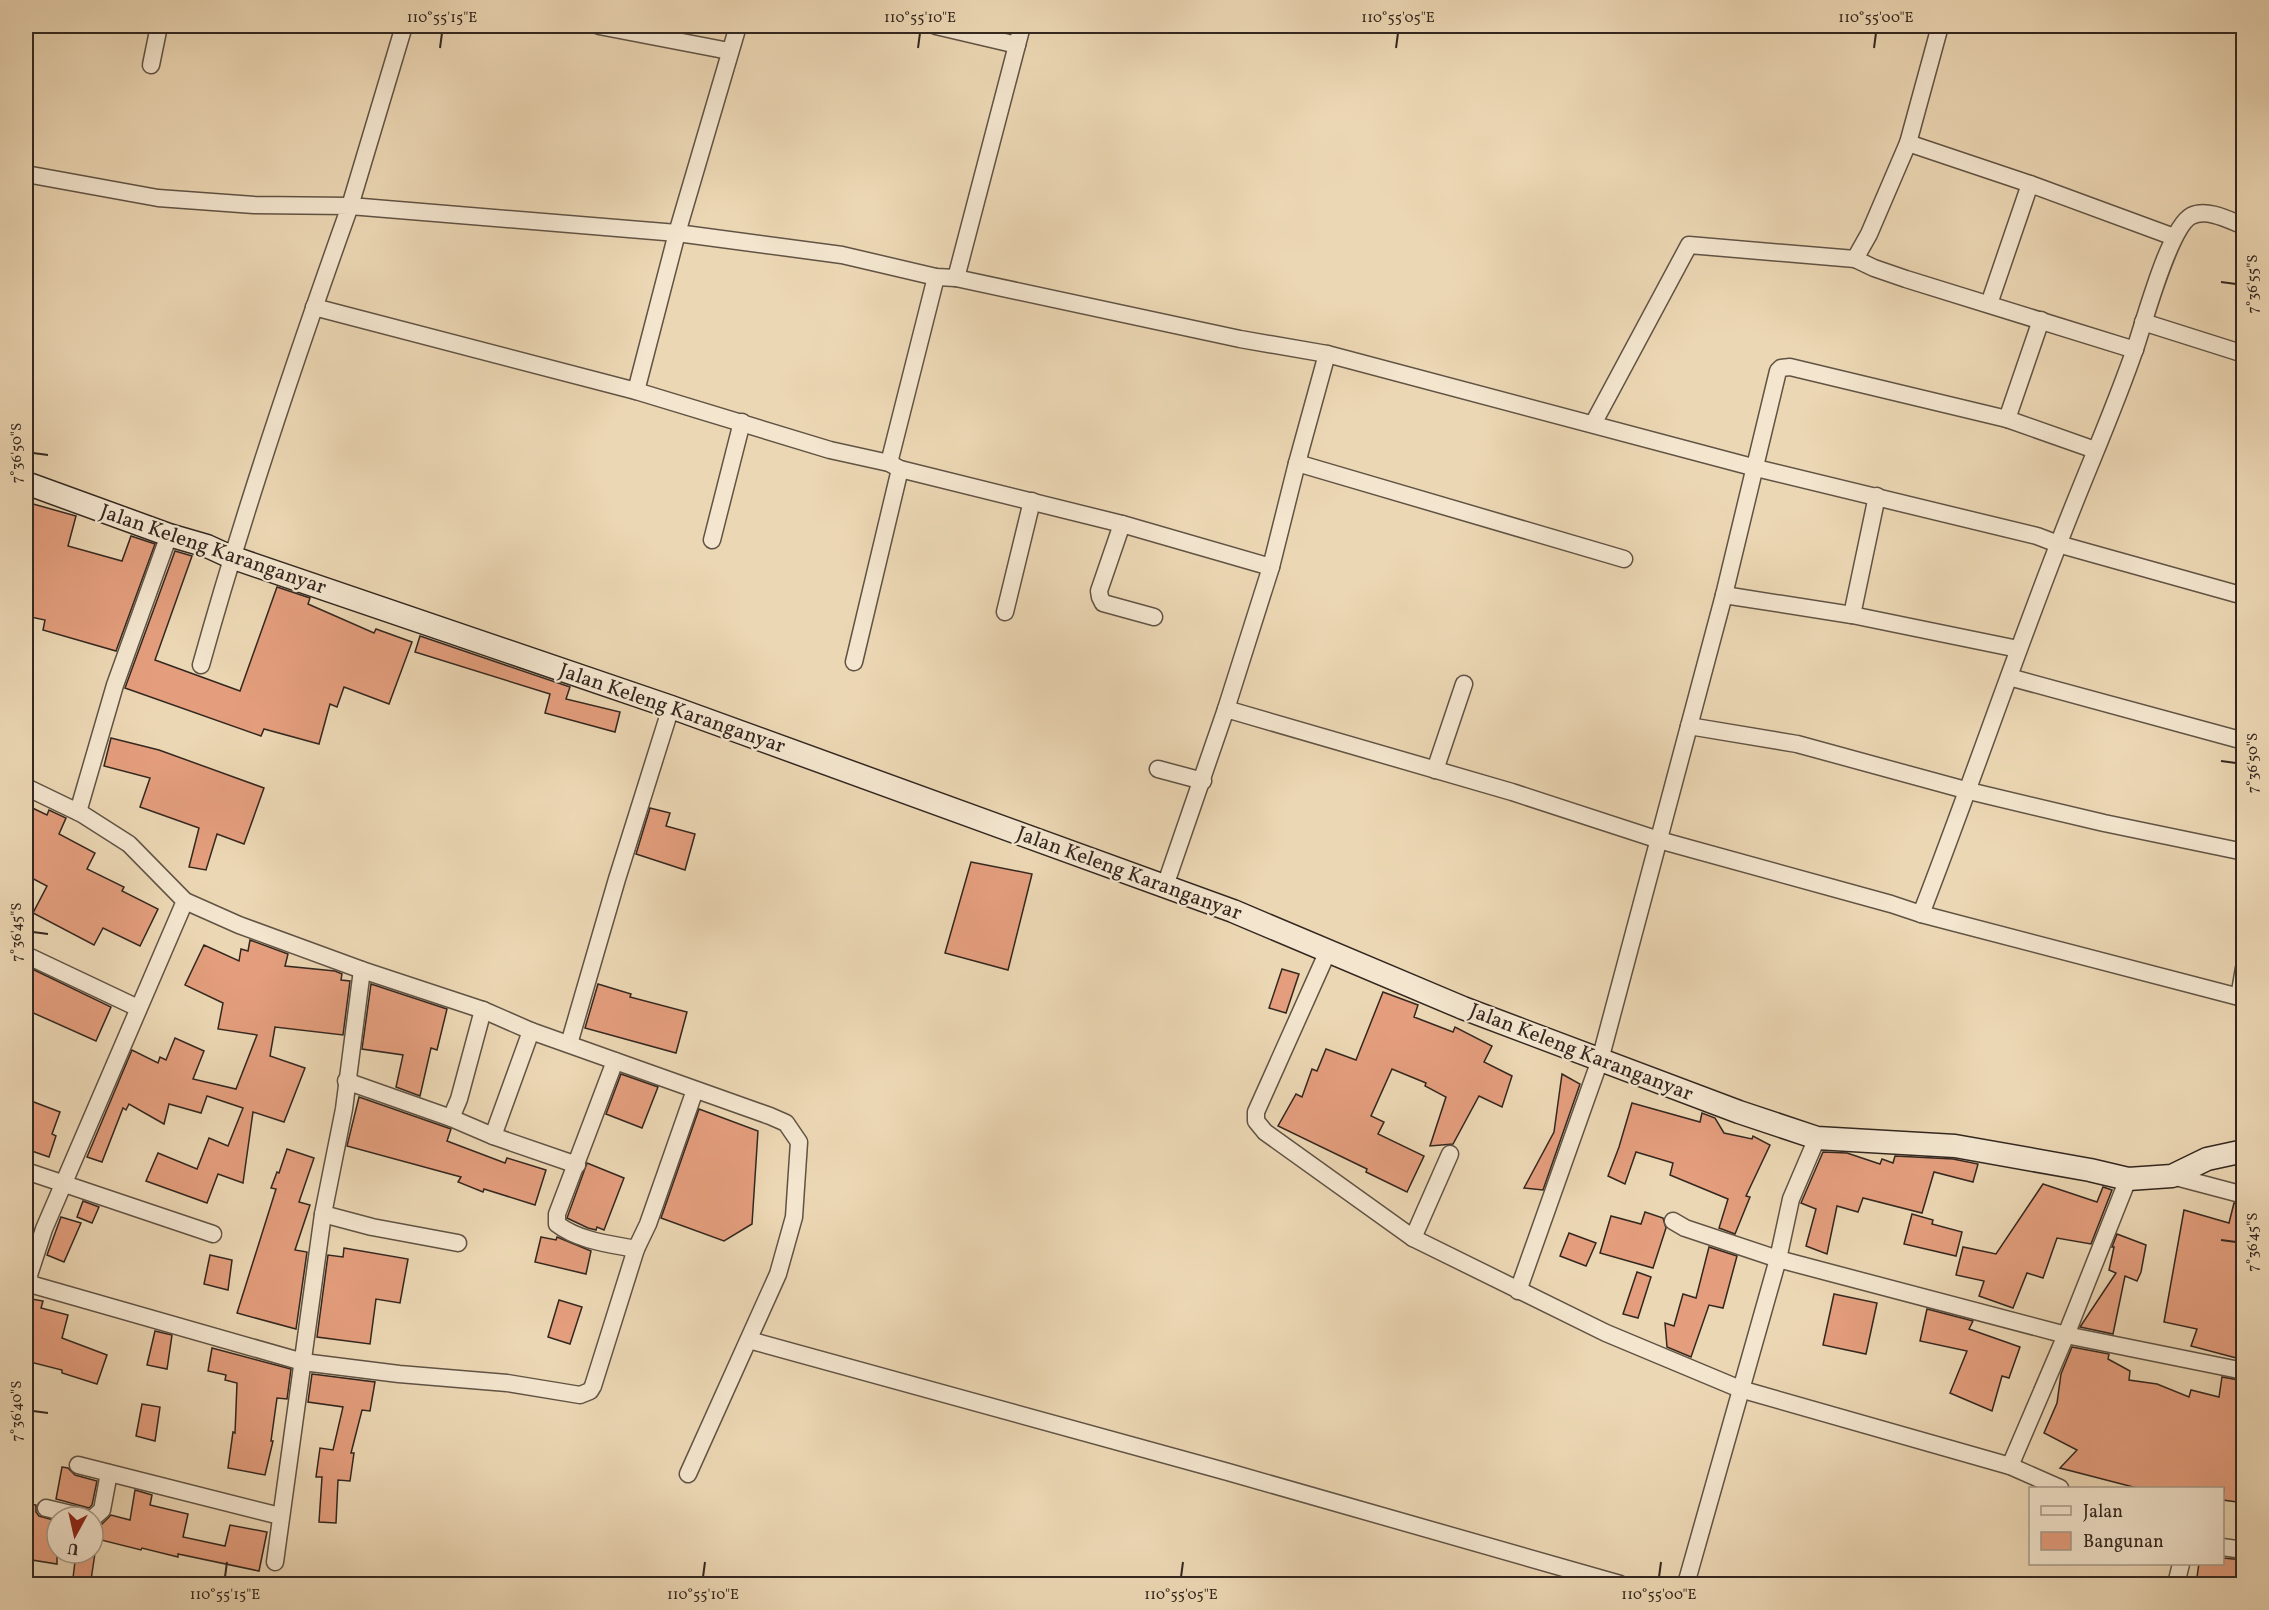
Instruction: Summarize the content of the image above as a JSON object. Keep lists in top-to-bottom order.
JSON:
{
  "streets": {
    "main road": ["Jalan Keleng Karanganyar"]
  },
  "legend": ["Jalan", "Bangunan"],
  "north": "bottom",
  "coordinates": [
    "110°55'15\"E",
    "110°55'10\"E",
    "110°55'05\"E",
    "110°55'00\"E",
    "7°36'55\"S",
    "7°36'50\"S",
    "7°36'45\"S",
    "7°36'40\"S"
  ]
}
